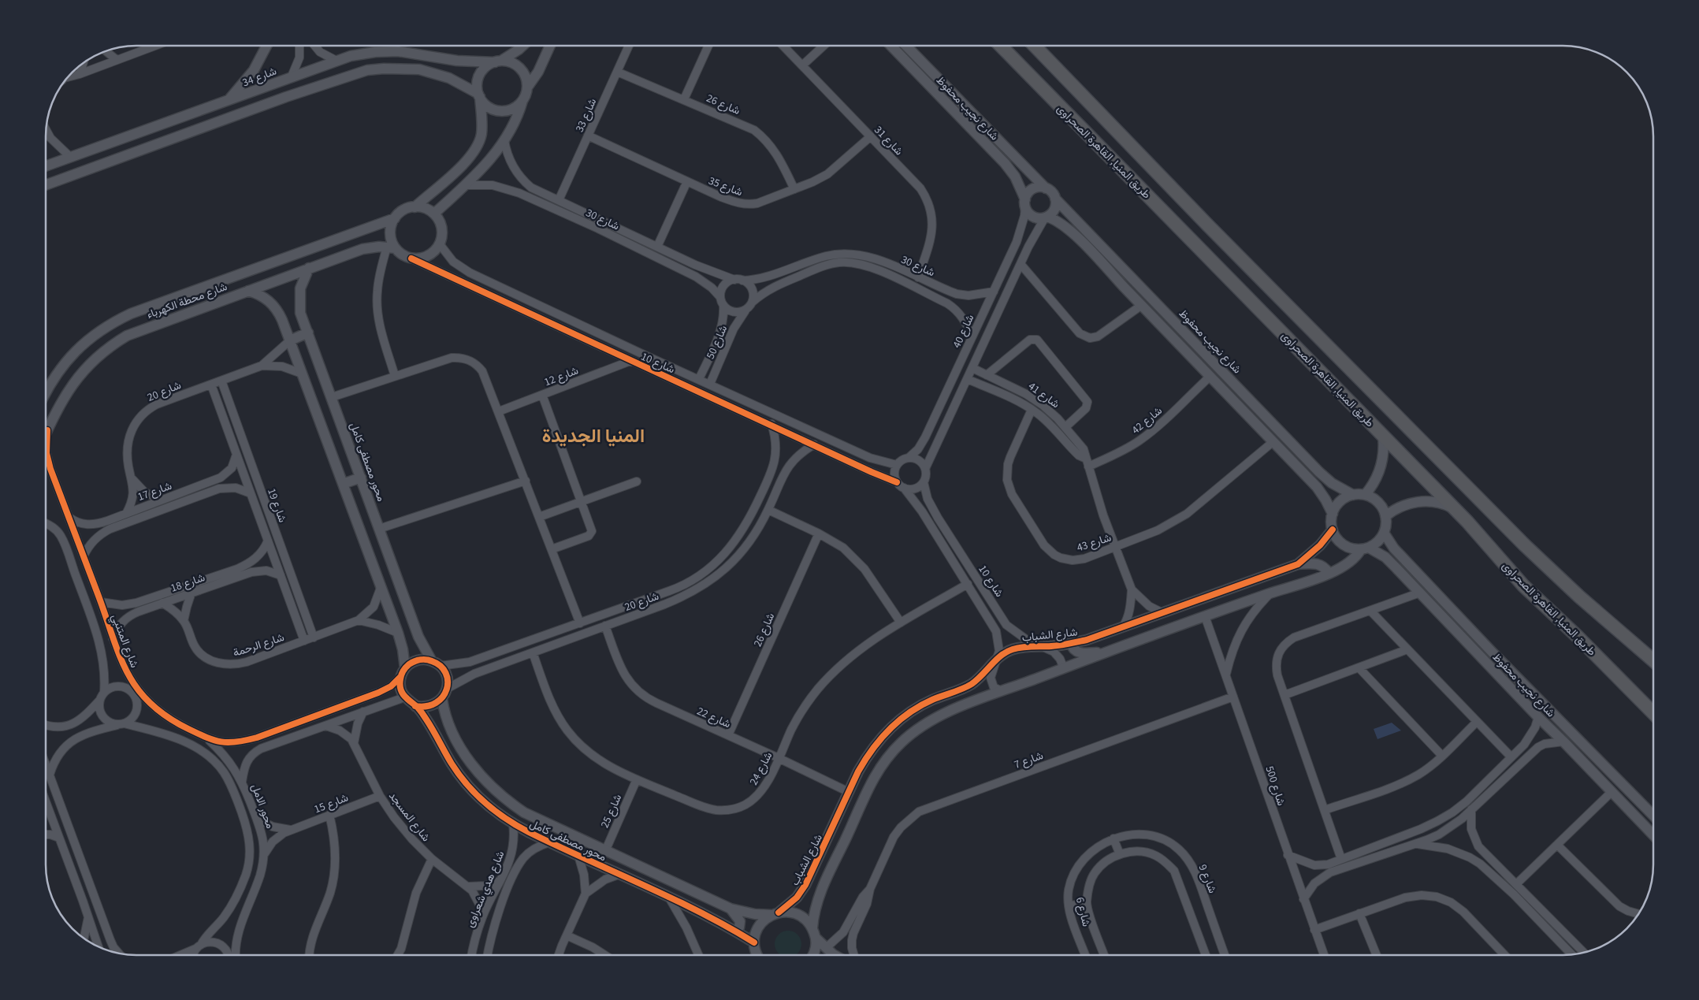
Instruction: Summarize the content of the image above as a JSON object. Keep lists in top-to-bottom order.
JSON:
{
  "streets": {
    "highway": ["طريق المنيا, القاهرة الصحراوى"],
    "street": [
      "شارع 34",
      "شارع 26",
      "شارع نجيب محفوظ",
      "شارع 33",
      "شارع 31",
      "شارع 35",
      "شارع 30",
      "شارع محطة الكهرباء",
      "شارع 40",
      "شارع 50",
      "شارع 10",
      "شارع 12",
      "شارع 20",
      "شارع 41",
      "شارع 42",
      "محور مصطفى كامل",
      "شارع 17",
      "شارع 19",
      "شارع 43",
      "شارع 18",
      "شارع الشباب",
      "شارع المتنبي",
      "شارع الرحمة",
      "شارع 22",
      "شارع 7",
      "شارع 24",
      "شارع 500",
      "شارع 15",
      "محور الامل",
      "شارع 25",
      "شارع المسجد",
      "شارع 9",
      "شارع هدي شعراوى",
      "شارع 6"
    ]
  },
  "crossings": [
    ["شارع 26", "شارع 33"],
    ["شارع 26", "شارع 35"],
    ["شارع 26", "شارع 22"],
    ["شارع نجيب محفوظ", "شارع 40"],
    ["شارع نجيب محفوظ", "شارع الشباب"],
    ["شارع 33", "شارع 35"],
    ["شارع 33", "شارع 30"],
    ["شارع 31", "شارع 35"],
    ["شارع 31", "شارع 30"],
    ["شارع 30", "شارع 40"],
    ["شارع 30", "شارع 50"],
    ["شارع محطة الكهرباء", "شارع 10"],
    ["شارع محطة الكهرباء", "محور مصطفى كامل"],
    ["شارع محطة الكهرباء", "شارع المتنبي"],
    ["شارع 40", "شارع 10"],
    ["شارع 50", "شارع 10"],
    ["شارع 10", "شارع 12"],
    ["شارع 10", "شارع 20"],
    ["شارع 10", "شارع الشباب"],
    ["شارع 10", "شارع 24"],
    ["شارع 20", "محور مصطفى كامل"],
    ["شارع 20", "شارع 17"],
    ["شارع 20", "شارع 19"],
    ["شارع 20", "شارع المتنبي"],
    ["شارع 20", "شارع 22"],
    ["شارع 20", "شارع 24"],
    ["شارع 41", "شارع 42"],
    ["شارع 41", "شارع 43"],
    ["شارع 41", "شارع الشباب"],
    ["محور مصطفى كامل", "شارع الشباب"],
    ["محور مصطفى كامل", "شارع المتنبي"],
    ["محور مصطفى كامل", "شارع 25"],
    ["محور مصطفى كامل", "شارع هدي شعراوى"],
    ["شارع 17", "شارع 19"],
    ["شارع 17", "شارع المتنبي"],
    ["شارع 19", "شارع 18"],
    ["شارع 19", "شارع الرحمة"],
    ["شارع 18", "شارع المتنبي"],
    ["شارع 18", "شارع الرحمة"],
    ["شارع الشباب", "شارع 22"],
    ["شارع المتنبي", "محور الامل"],
    ["شارع 22", "شارع 24"],
    ["شارع 7", "شارع 500"],
    ["شارع 24", "شارع 25"],
    ["شارع 15", "محور الامل"],
    ["شارع 15", "شارع المسجد"],
    ["محور الامل", "شارع المسجد"],
    ["شارع المسجد", "شارع هدي شعراوى"],
    ["شارع 9", "شارع 6"]
  ],
  "districts": ["المنيا الجديدة"]
}
